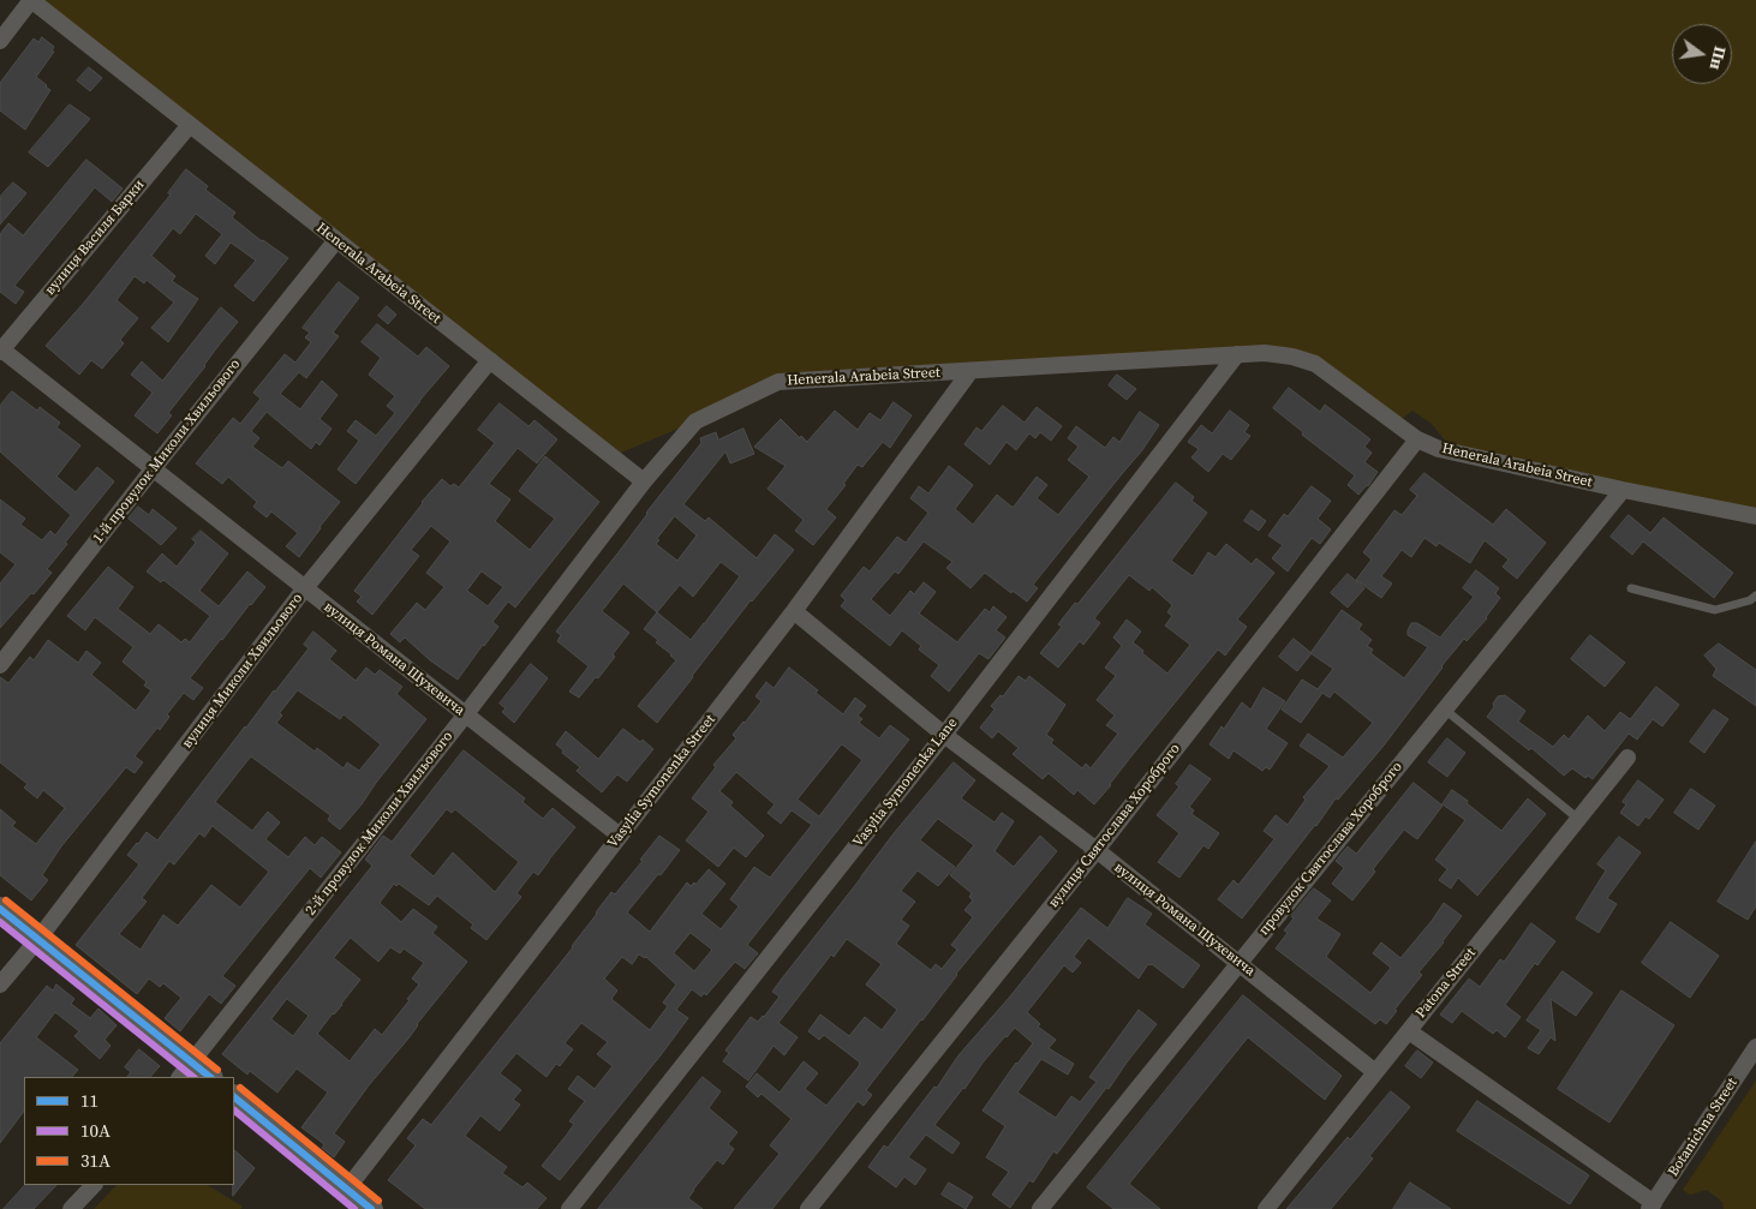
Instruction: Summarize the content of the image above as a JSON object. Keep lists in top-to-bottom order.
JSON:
{
  "streets": {
    "street": [
      "вулиця Василя Барки",
      "Henerala Arabeia Street",
      "1-й провулок Миколи Хвильового",
      "вулиця Романа Шухевича",
      "вулиця Миколи Хвильового",
      "Vasylia Symonenka Street",
      "Vasylia Symonenka Lane",
      "2-й провулок Миколи Хвильового",
      "вулиця Святослава Хороброго",
      "провулок Святослава Хороброго",
      "Patona Street",
      "Botanichna Street"
    ]
  },
  "crossings": [
    ["вулиця Василя Барки", "Henerala Arabeia Street"],
    ["вулиця Василя Барки", "вулиця Романа Шухевича"],
    ["Henerala Arabeia Street", "1-й провулок Миколи Хвильового"],
    ["Henerala Arabeia Street", "вулиця Миколи Хвильового"],
    ["Henerala Arabeia Street", "Vasylia Symonenka Street"],
    ["Henerala Arabeia Street", "Vasylia Symonenka Lane"],
    ["Henerala Arabeia Street", "2-й провулок Миколи Хвильового"],
    ["Henerala Arabeia Street", "вулиця Святослава Хороброго"],
    ["Henerala Arabeia Street", "провулок Святослава Хороброго"],
    ["1-й провулок Миколи Хвильового", "вулиця Романа Шухевича"],
    ["вулиця Романа Шухевича", "вулиця Миколи Хвильового"],
    ["вулиця Романа Шухевича", "Vasylia Symonenka Street"],
    ["вулиця Романа Шухевича", "Vasylia Symonenka Lane"],
    ["вулиця Романа Шухевича", "2-й провулок Миколи Хвильового"],
    ["вулиця Романа Шухевича", "вулиця Святослава Хороброго"],
    ["вулиця Романа Шухевича", "провулок Святослава Хороброго"],
    ["вулиця Романа Шухевича", "Patona Street"]
  ],
  "lines": ["transit line 31А", "transit line 11", "transit line 10А"],
  "legend": ["11", "10А", "31А"],
  "north": "right"
}
